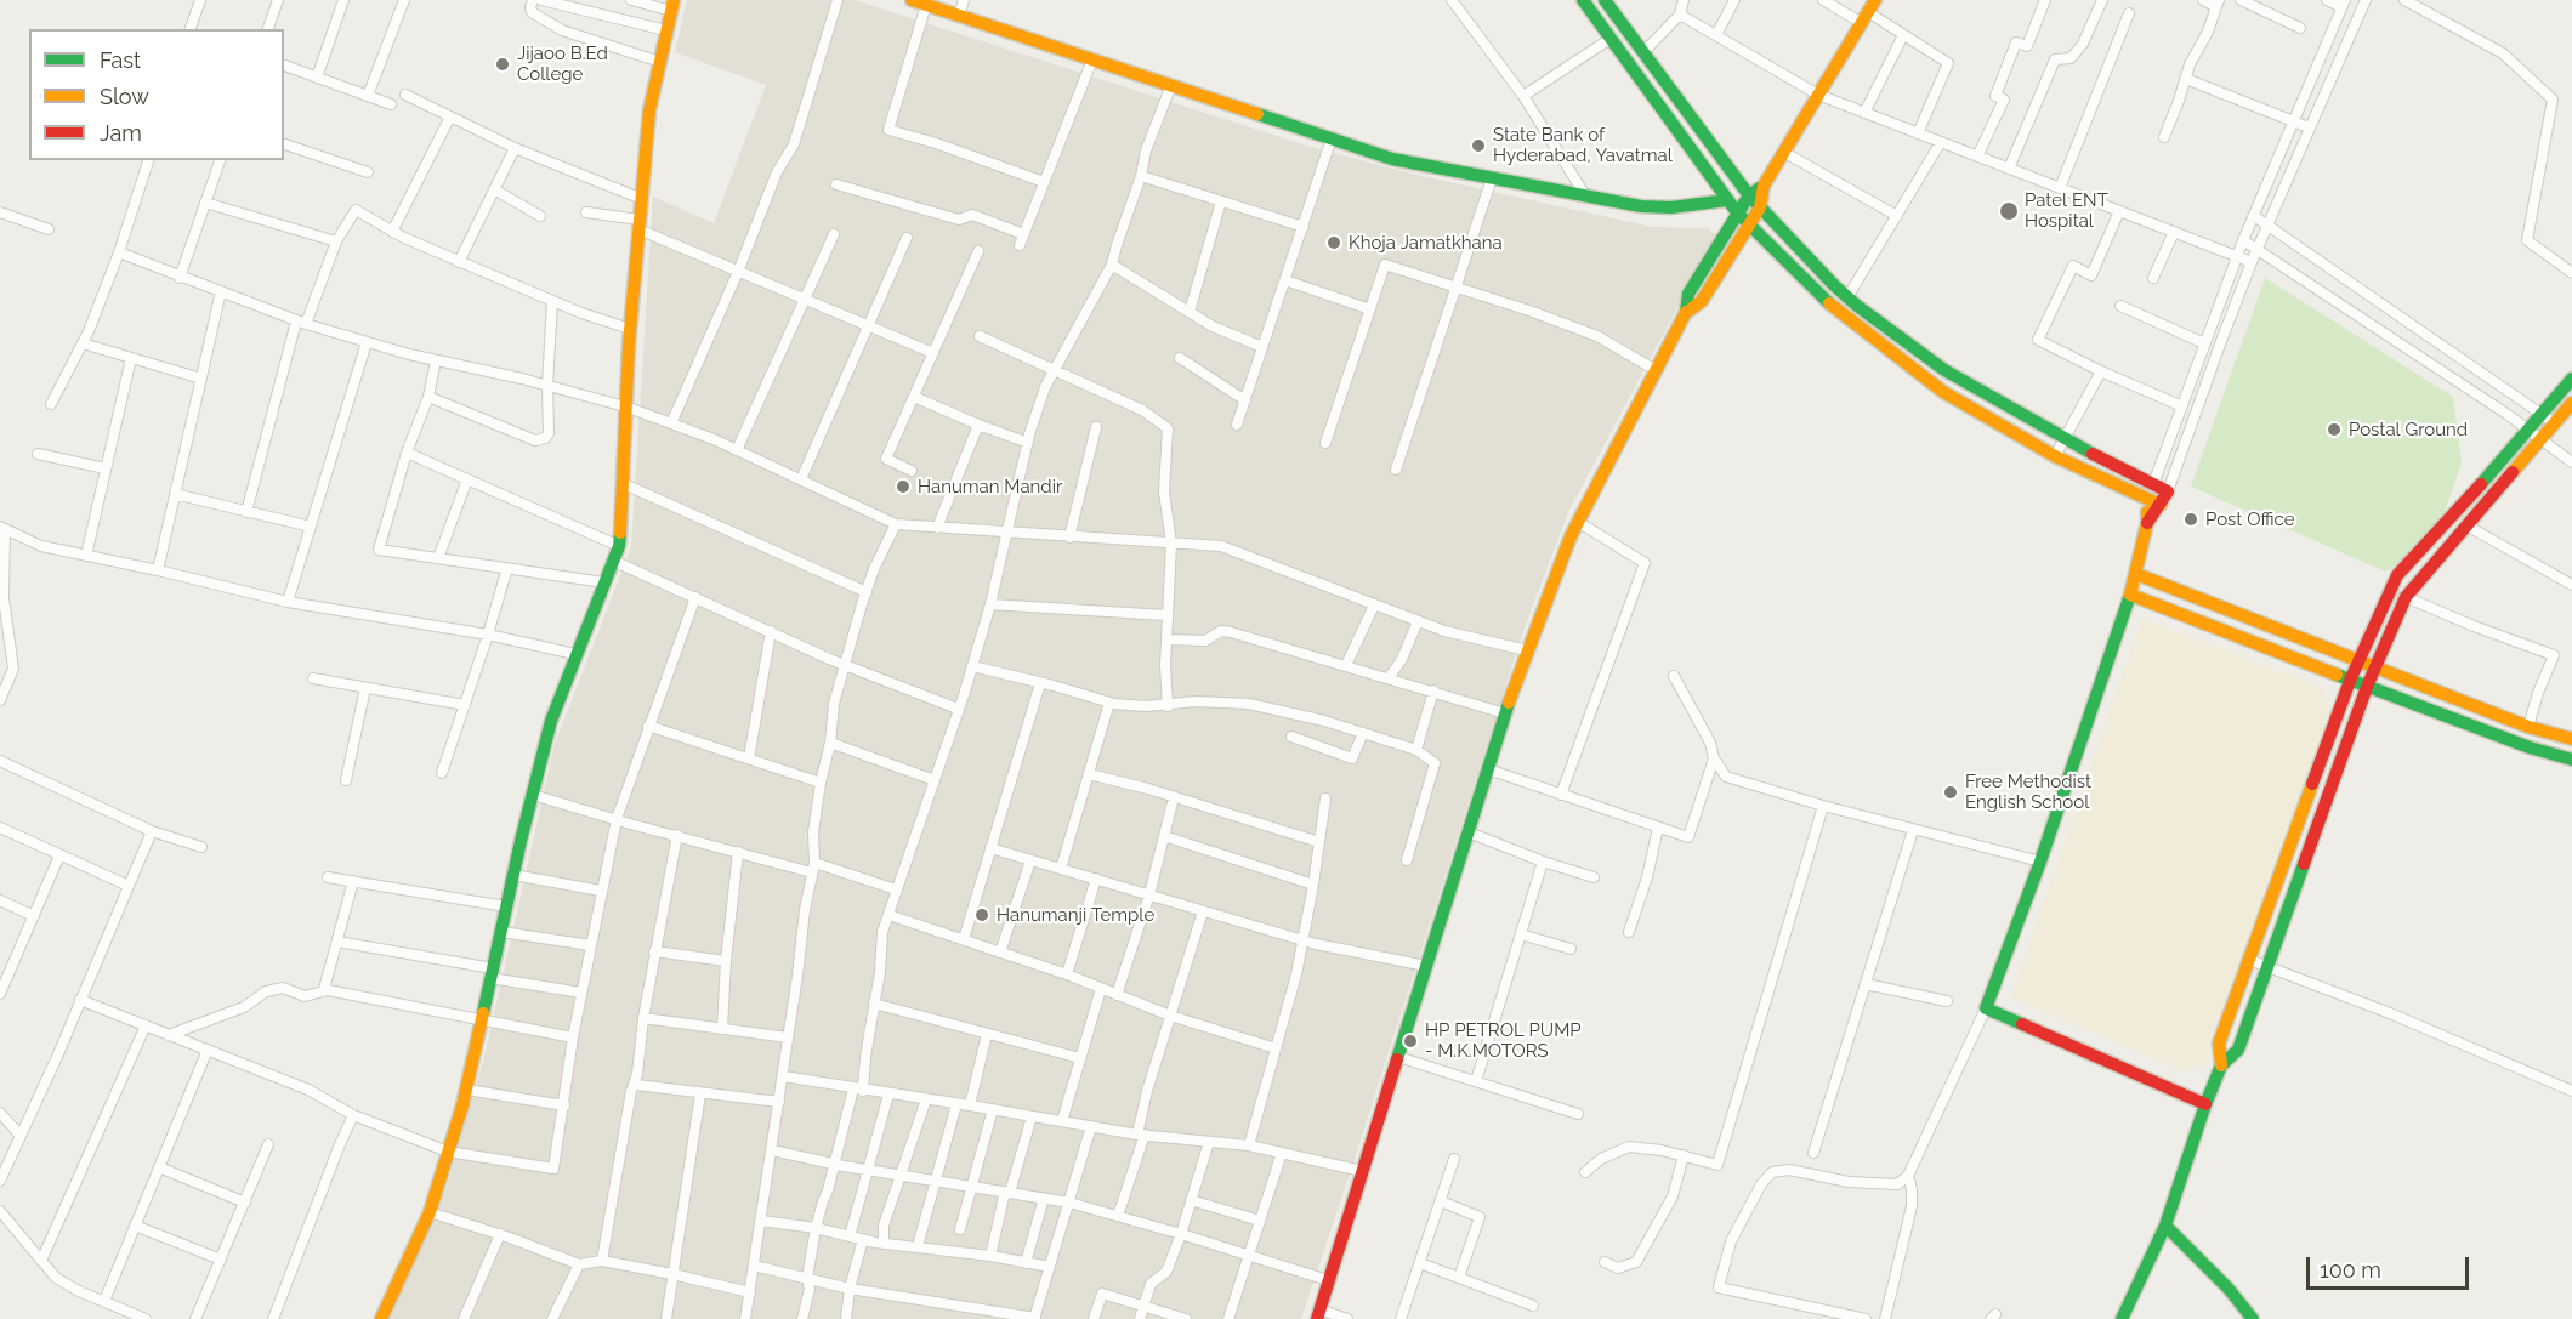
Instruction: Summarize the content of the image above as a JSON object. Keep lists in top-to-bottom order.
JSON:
{
  "places": [
    "Jijaoo B.Ed College",
    "State Bank of Hyderabad, Yavatmal",
    "Patel ENT Hospital",
    "Khoja Jamatkhana",
    "Postal Ground",
    "Hanuman Mandir",
    "Post Office",
    "Free Methodist English School",
    "Hanumanji Temple",
    "HP PETROL PUMP - M.K.MOTORS"
  ],
  "legend": ["Fast", "Slow", "Jam"],
  "scale_bar": "100 m"
}
